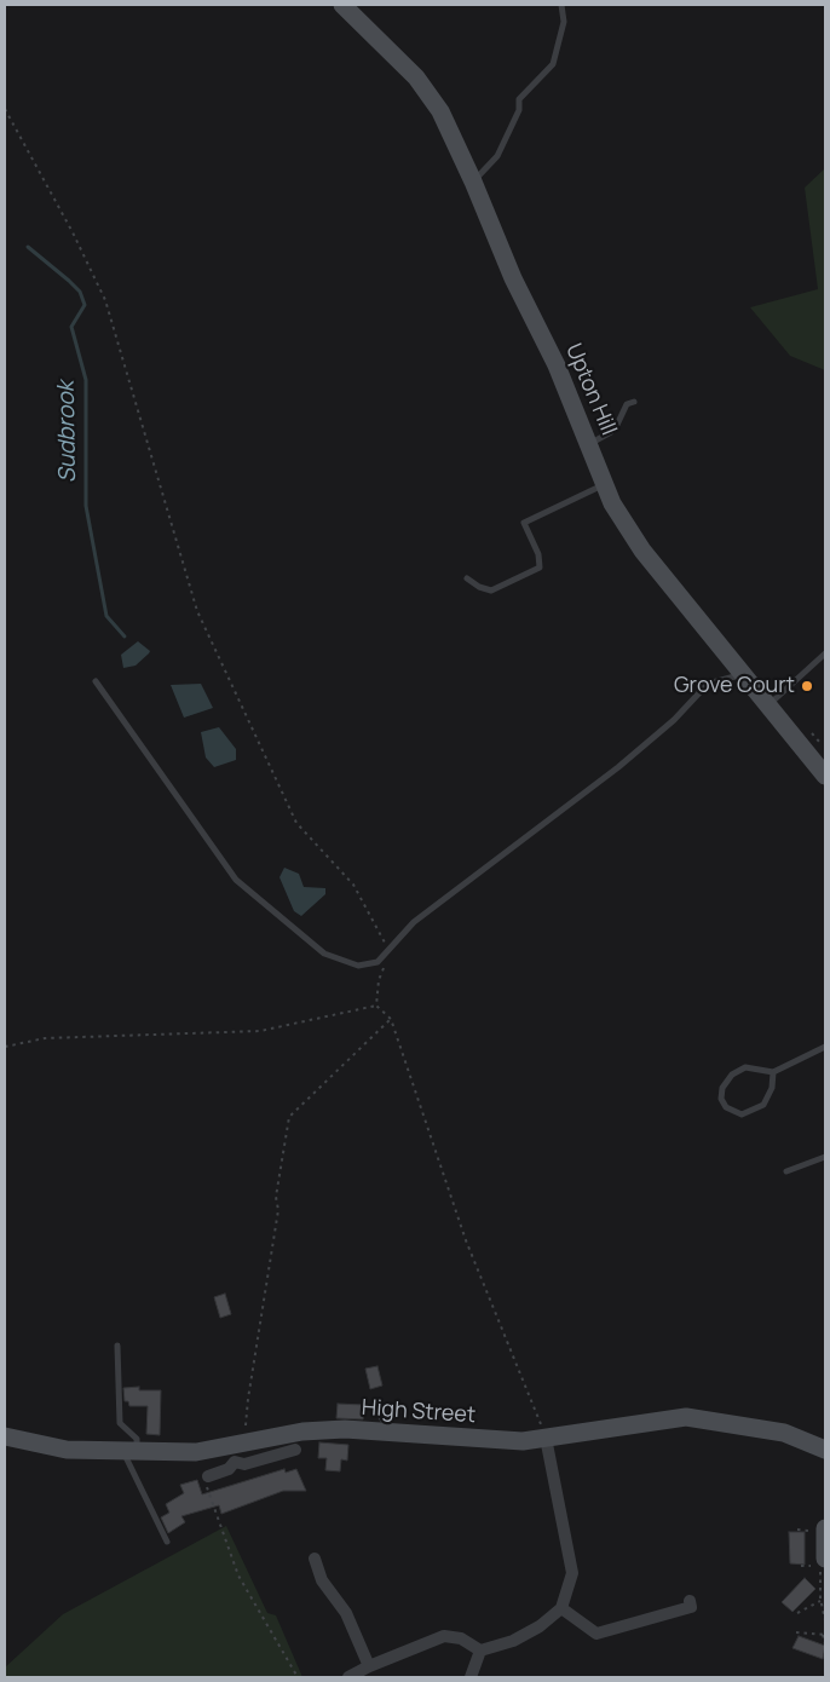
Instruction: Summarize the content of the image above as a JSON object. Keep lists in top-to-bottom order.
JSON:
{
  "streets": {
    "main road": ["Upton Hill", "High Street"]
  },
  "water": ["Sudbrook"],
  "places": ["Grove Court"]
}
